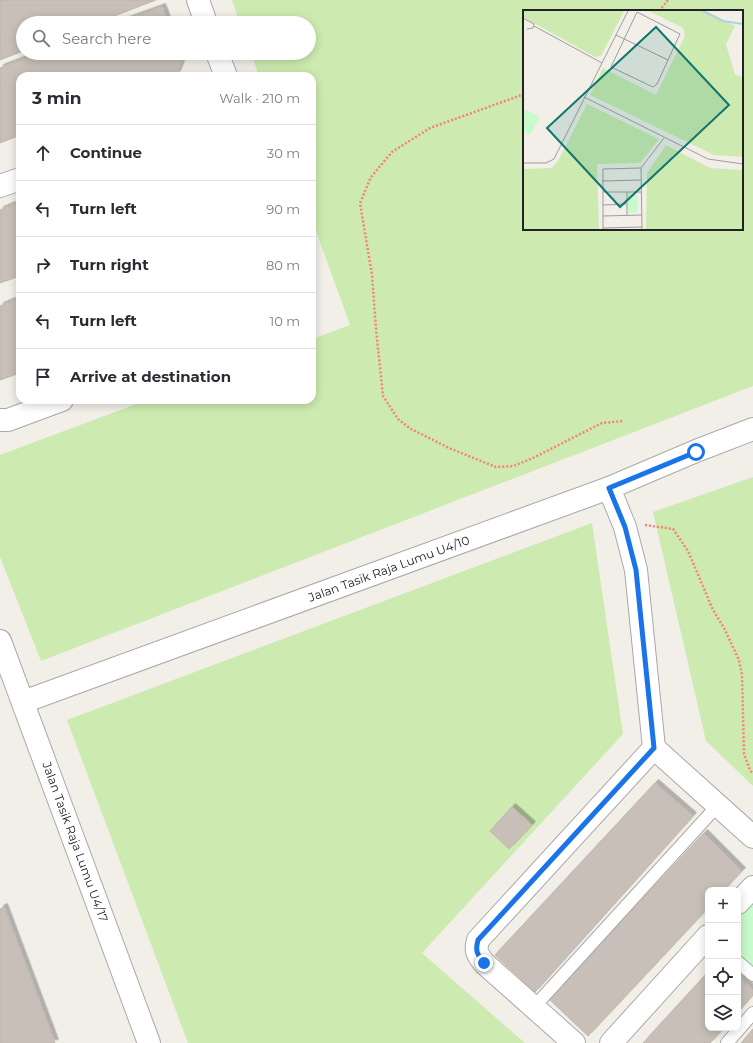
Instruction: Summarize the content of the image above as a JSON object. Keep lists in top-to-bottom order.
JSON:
{
  "streets": {
    "street": ["Jalan Tasik Raja Lumu U4/10", "Jalan Tasik Raja Lumu U4/17"]
  },
  "crossings": [
    ["Jalan Tasik Raja Lumu U4/10", "Jalan Tasik Raja Lumu U4/17"]
  ],
  "page": {
    "search": "Search here",
    "heading": ["3 min", "Walk · 210 m"],
    "list": [
      ["Continue", "30 m"],
      ["Turn left", "90 m"],
      ["Turn right", "80 m"],
      ["Turn left", "10 m"],
      "Arrive at destination"
    ],
    "map_buttons": ["+", "−"]
  }
}
